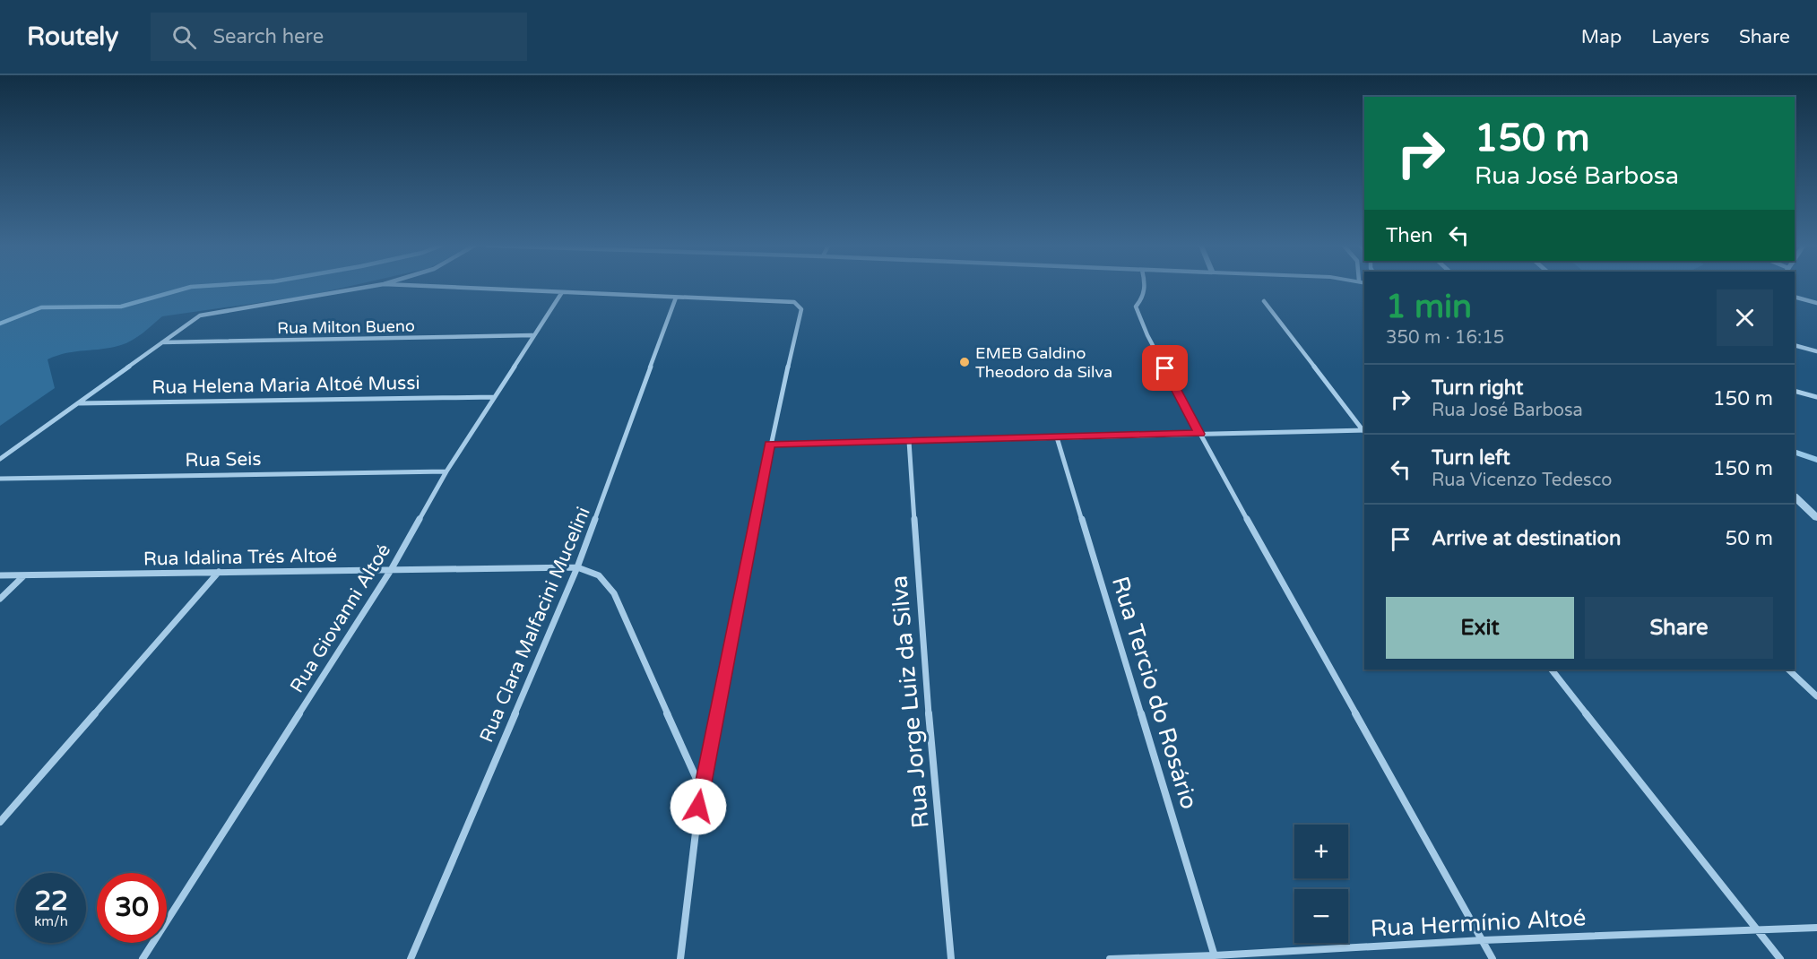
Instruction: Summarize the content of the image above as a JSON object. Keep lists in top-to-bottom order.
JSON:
{
  "streets": {
    "street": [
      "Rua Milton Bueno",
      "Rua Helena Maria Altoé Mussi",
      "Rua Seis",
      "Rua Idalina Trés Altoé",
      "Rua Giovanni Altoé",
      "Rua Clara Malfacini Mucelini",
      "Rua Tercio do Rosário",
      "Rua Jorge Luiz da Silva",
      "Rua Hermínio Altoé"
    ]
  },
  "crossings": [
    ["Rua Milton Bueno", "Rua Giovanni Altoé"],
    ["Rua Helena Maria Altoé Mussi", "Rua Giovanni Altoé"],
    ["Rua Seis", "Rua Giovanni Altoé"],
    ["Rua Idalina Trés Altoé", "Rua Giovanni Altoé"],
    ["Rua Idalina Trés Altoé", "Rua Clara Malfacini Mucelini"],
    ["Rua Tercio do Rosário", "Rua Hermínio Altoé"]
  ],
  "places": ["EMEB Galdino Theodoro da Silva"],
  "page": {
    "header": "Routely",
    "search": "Search here",
    "nav": ["Map", "Layers", "Share"],
    "turn": ["150 m", "Rua José Barbosa"],
    "then": "Then",
    "heading": ["1 min", "350 m · 16:15"],
    "list": [
      {
        "name": "Turn right",
        "note": "Rua José Barbosa",
        "value": "150 m"
      },
      {
        "name": "Turn left",
        "note": "Rua Vicenzo Tedesco",
        "value": "150 m"
      },
      {
        "name": "Arrive at destination",
        "value": "50 m"
      }
    ],
    "buttons": ["Exit", "Share"],
    "map_buttons": ["+", "−"],
    "speed": "22 km/h",
    "limit": "30"
  }
}
